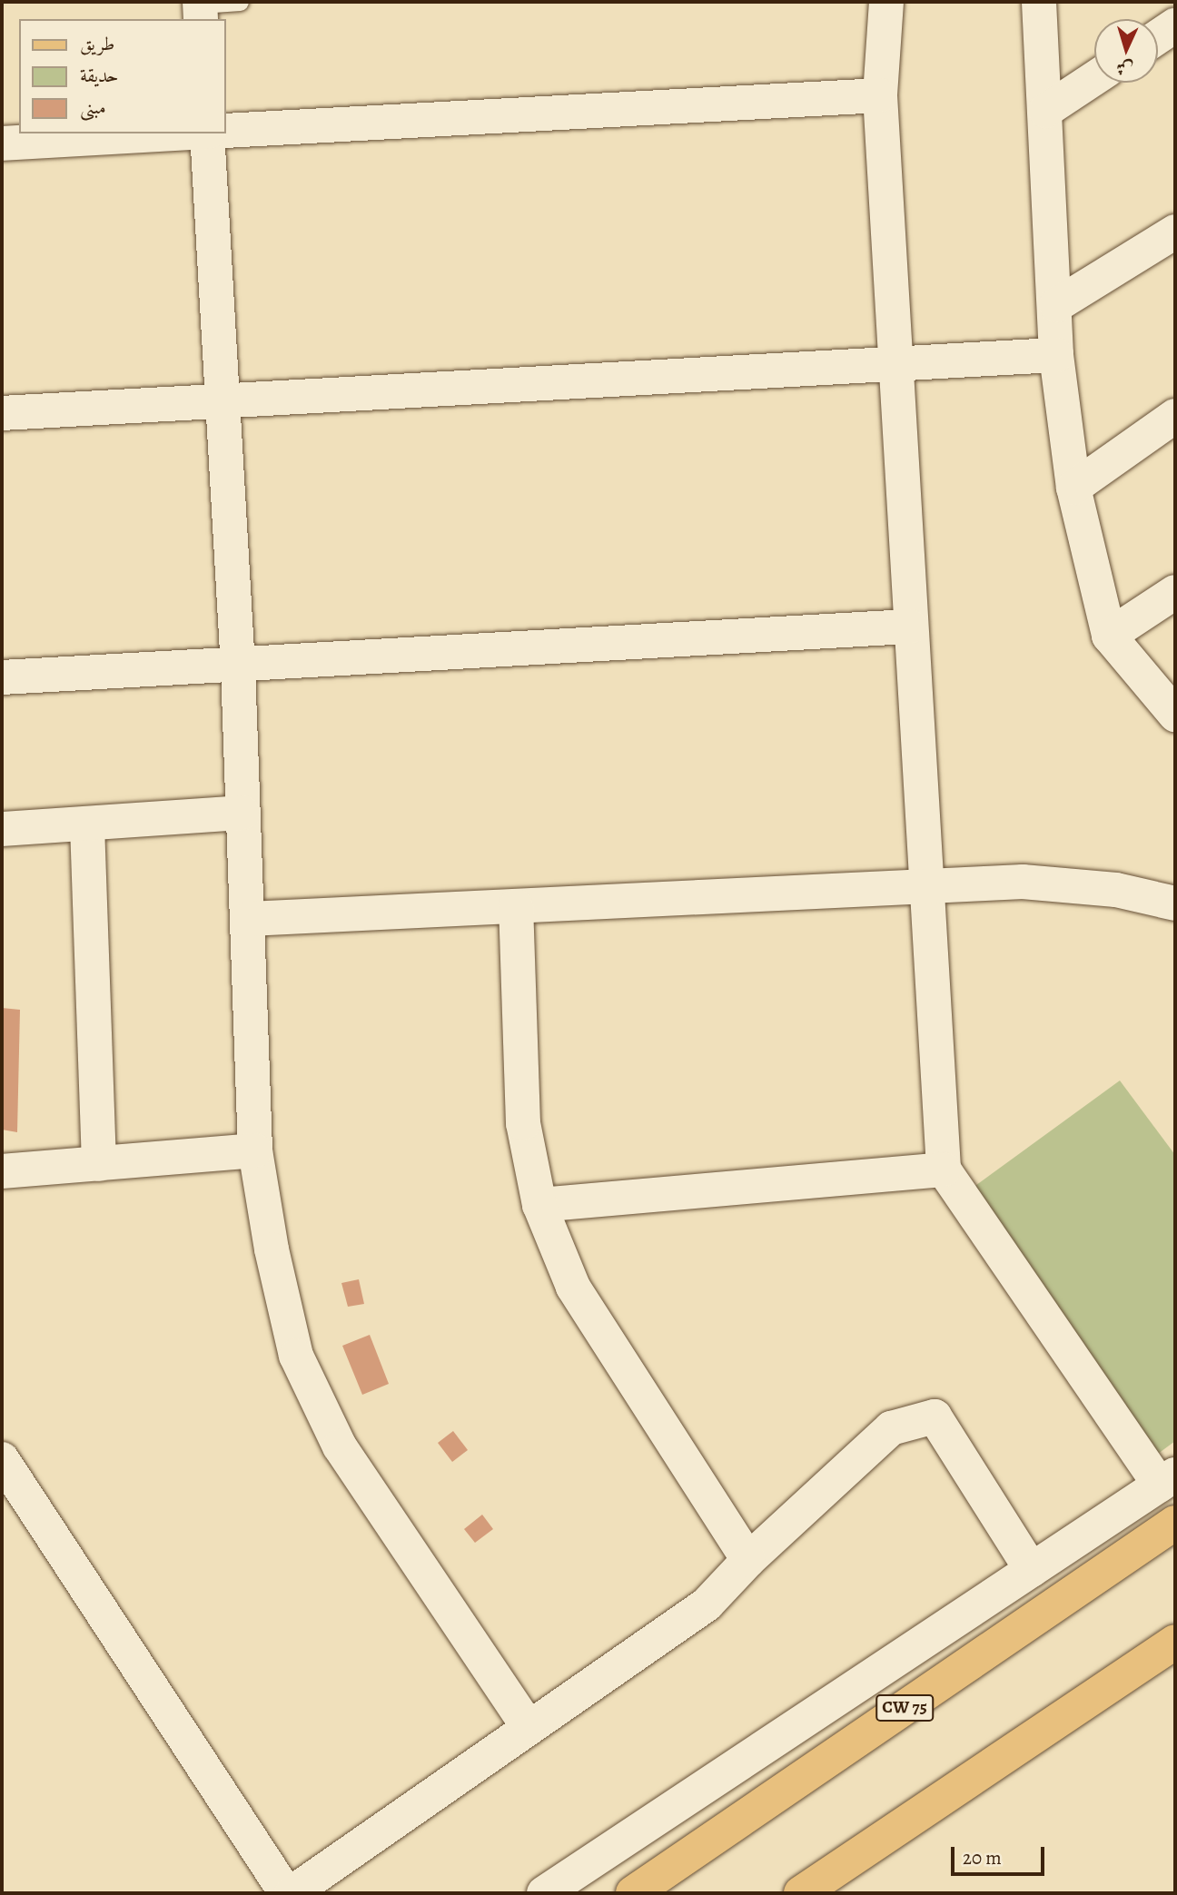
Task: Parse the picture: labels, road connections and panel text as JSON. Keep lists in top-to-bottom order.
{
  "streets": {
    "main road": ["CW 75"]
  },
  "legend": ["طريق", "حديقة", "مبنى"],
  "scale_bar": "20 m",
  "north": "bottom"
}
